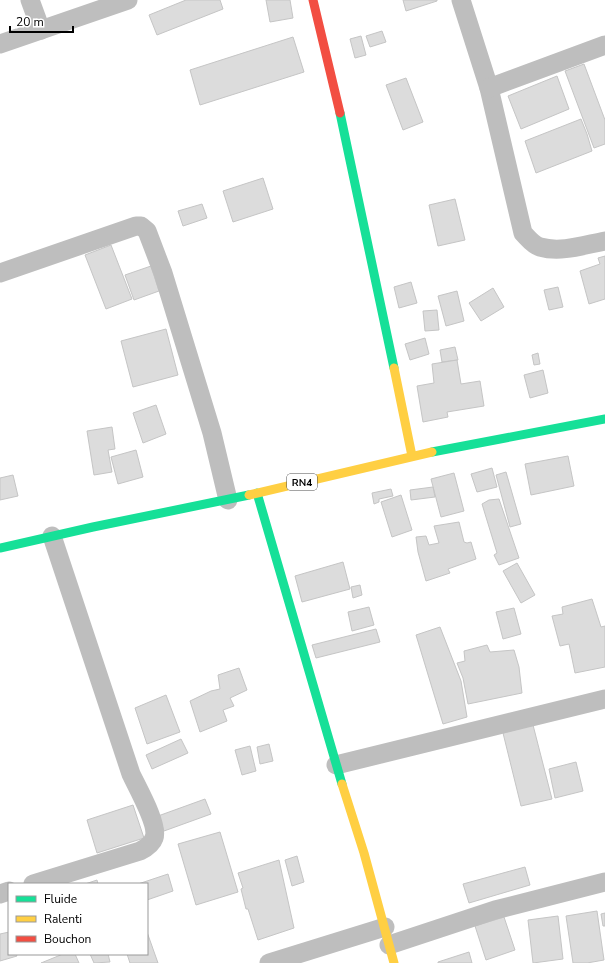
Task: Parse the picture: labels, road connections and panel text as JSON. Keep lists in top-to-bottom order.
{
  "streets": {
    "main road": ["RN4"]
  },
  "legend": ["Fluide", "Ralenti", "Bouchon"],
  "scale_bar": "20 m"
}
